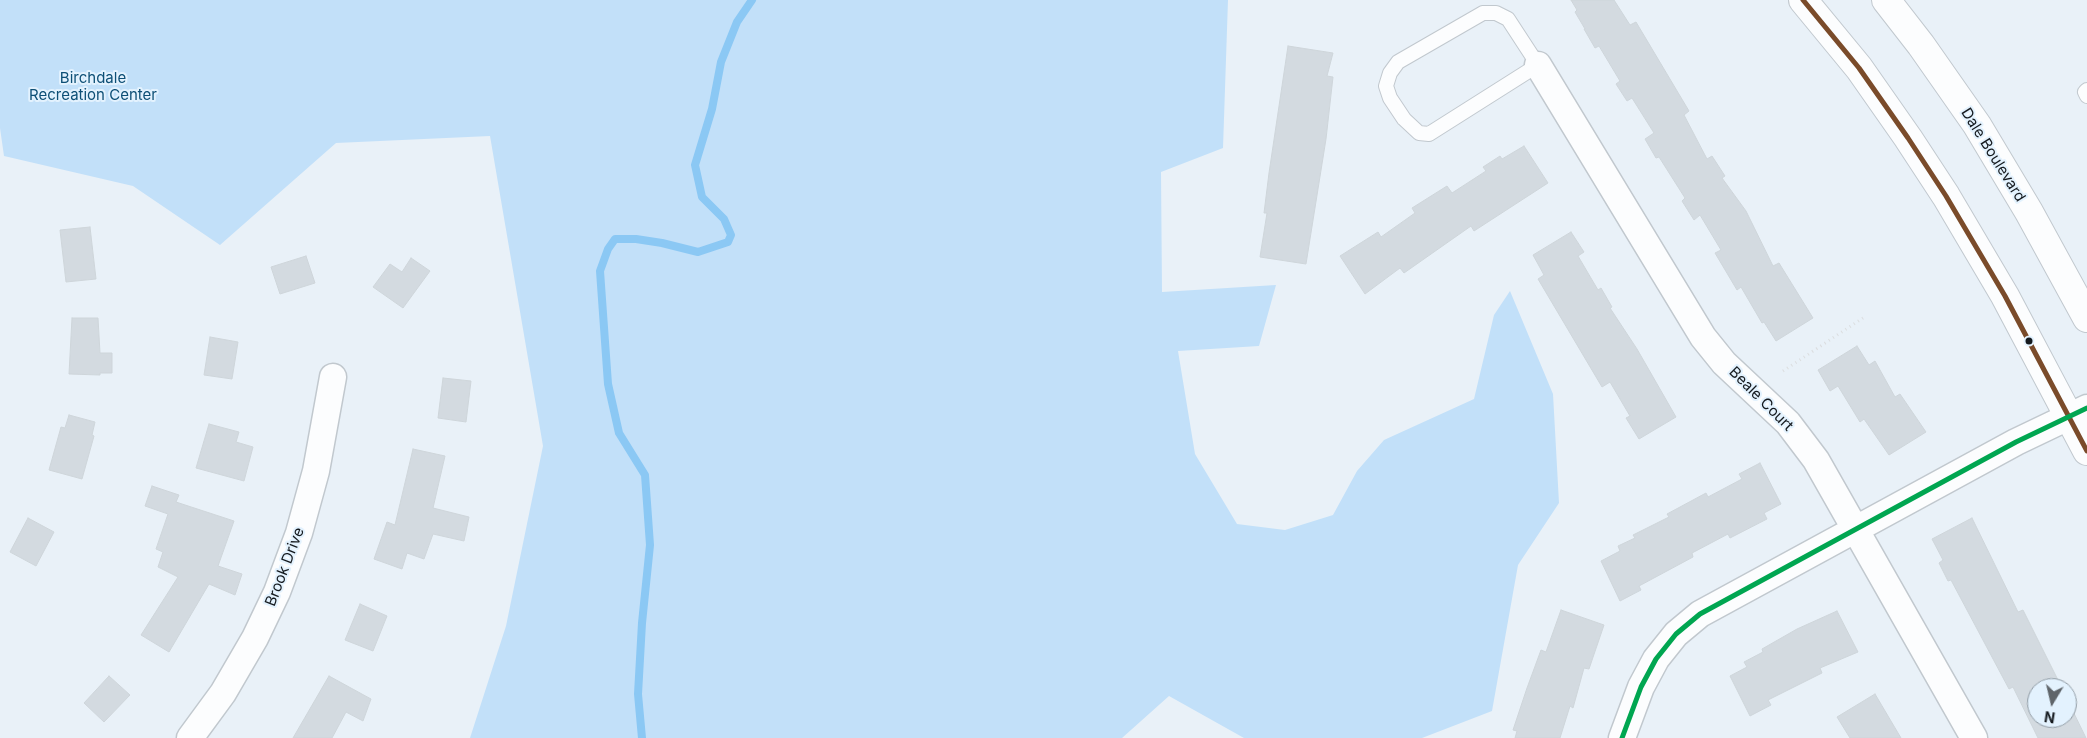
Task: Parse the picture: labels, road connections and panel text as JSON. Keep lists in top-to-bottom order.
{
  "streets": {
    "main road": ["Dale Boulevard"],
    "street": ["Beale Court", "Brook Drive"]
  },
  "parks": ["Birchdale Recreation Center"],
  "north": "bottom"
}
